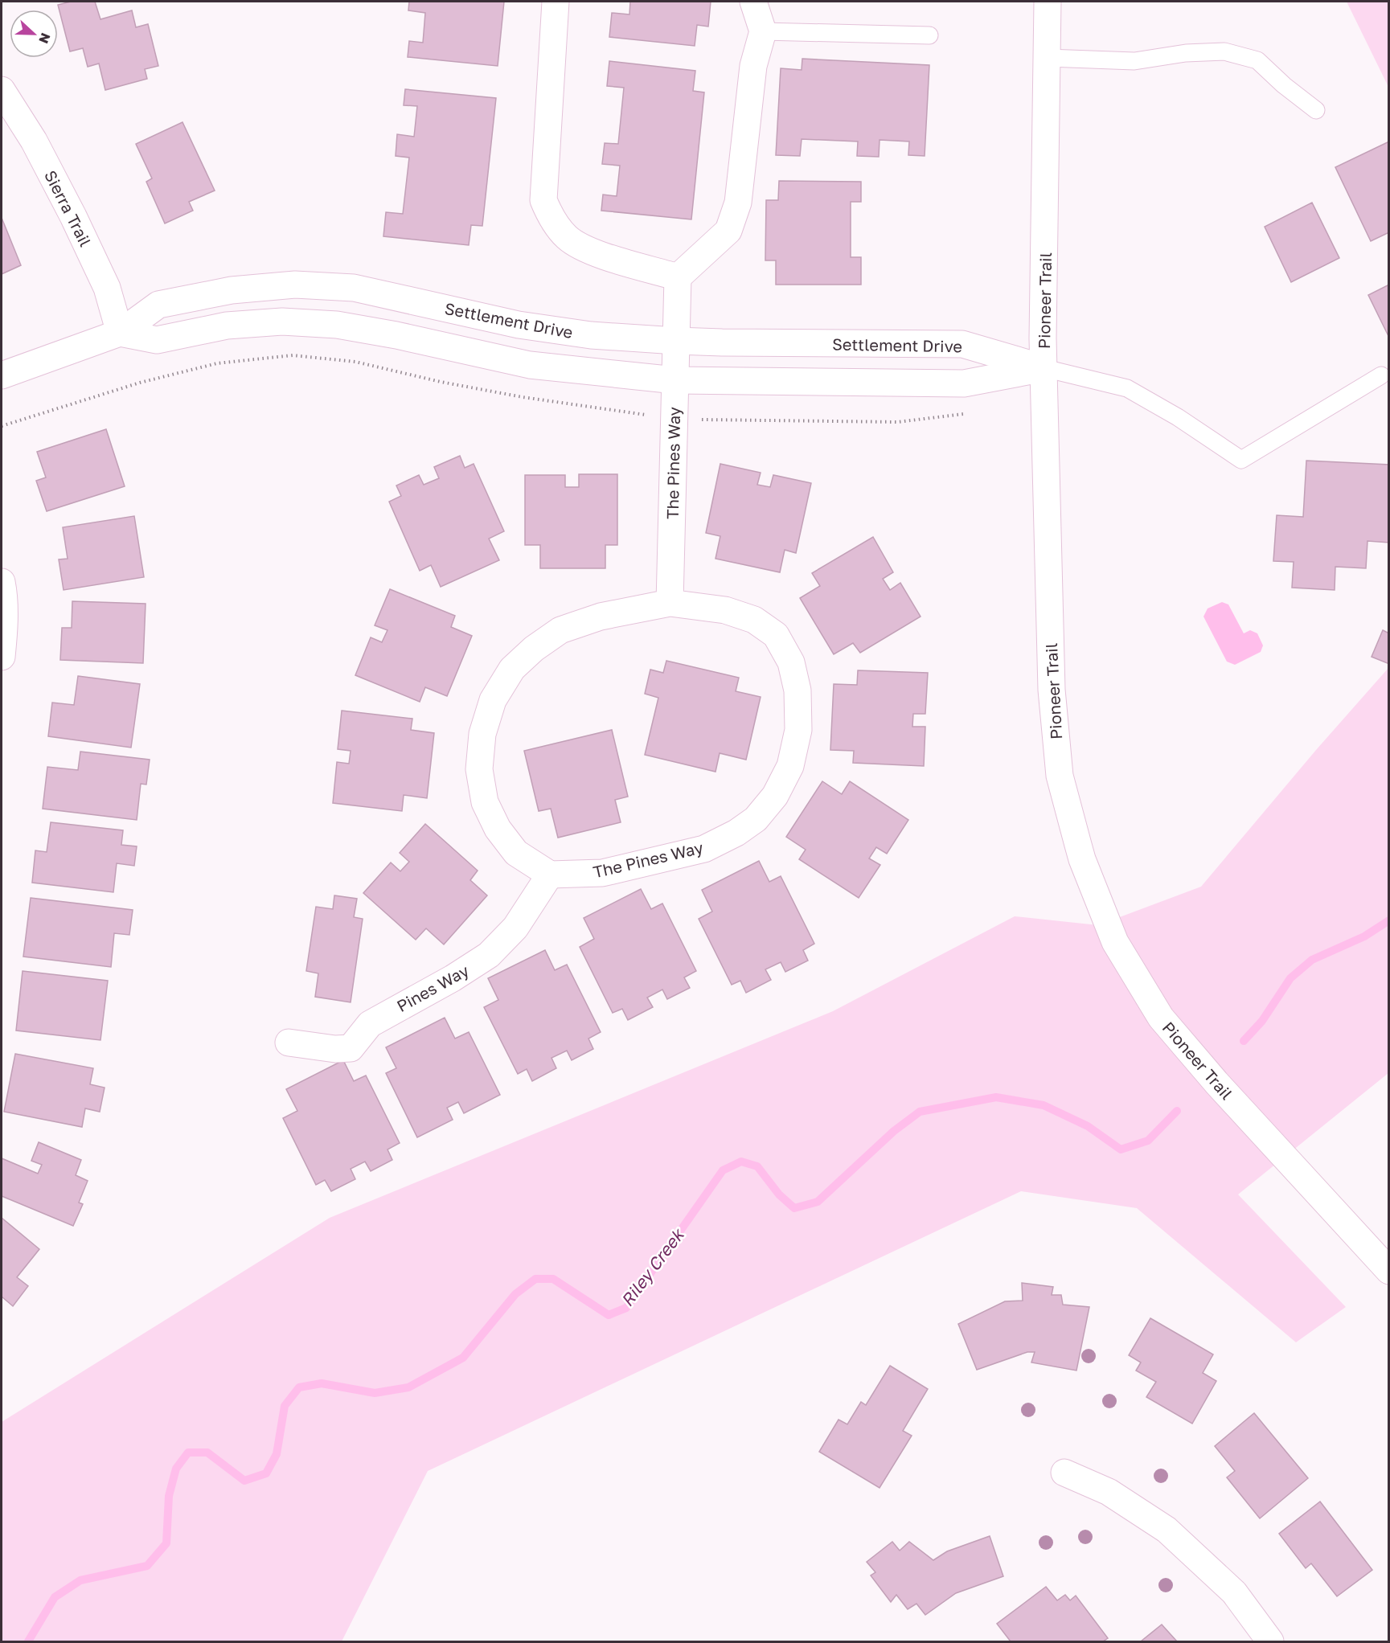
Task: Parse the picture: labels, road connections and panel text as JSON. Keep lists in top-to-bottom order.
{
  "streets": {
    "street": [
      "Sierra Trail",
      "Pioneer Trail",
      "Settlement Drive",
      "The Pines Way",
      "Pines Way"
    ]
  },
  "crossings": [
    ["Sierra Trail", "Settlement Drive"],
    ["Pioneer Trail", "Settlement Drive"],
    ["Settlement Drive", "The Pines Way"],
    ["The Pines Way", "Pines Way"]
  ],
  "water": ["Riley Creek"],
  "north": "right"
}
